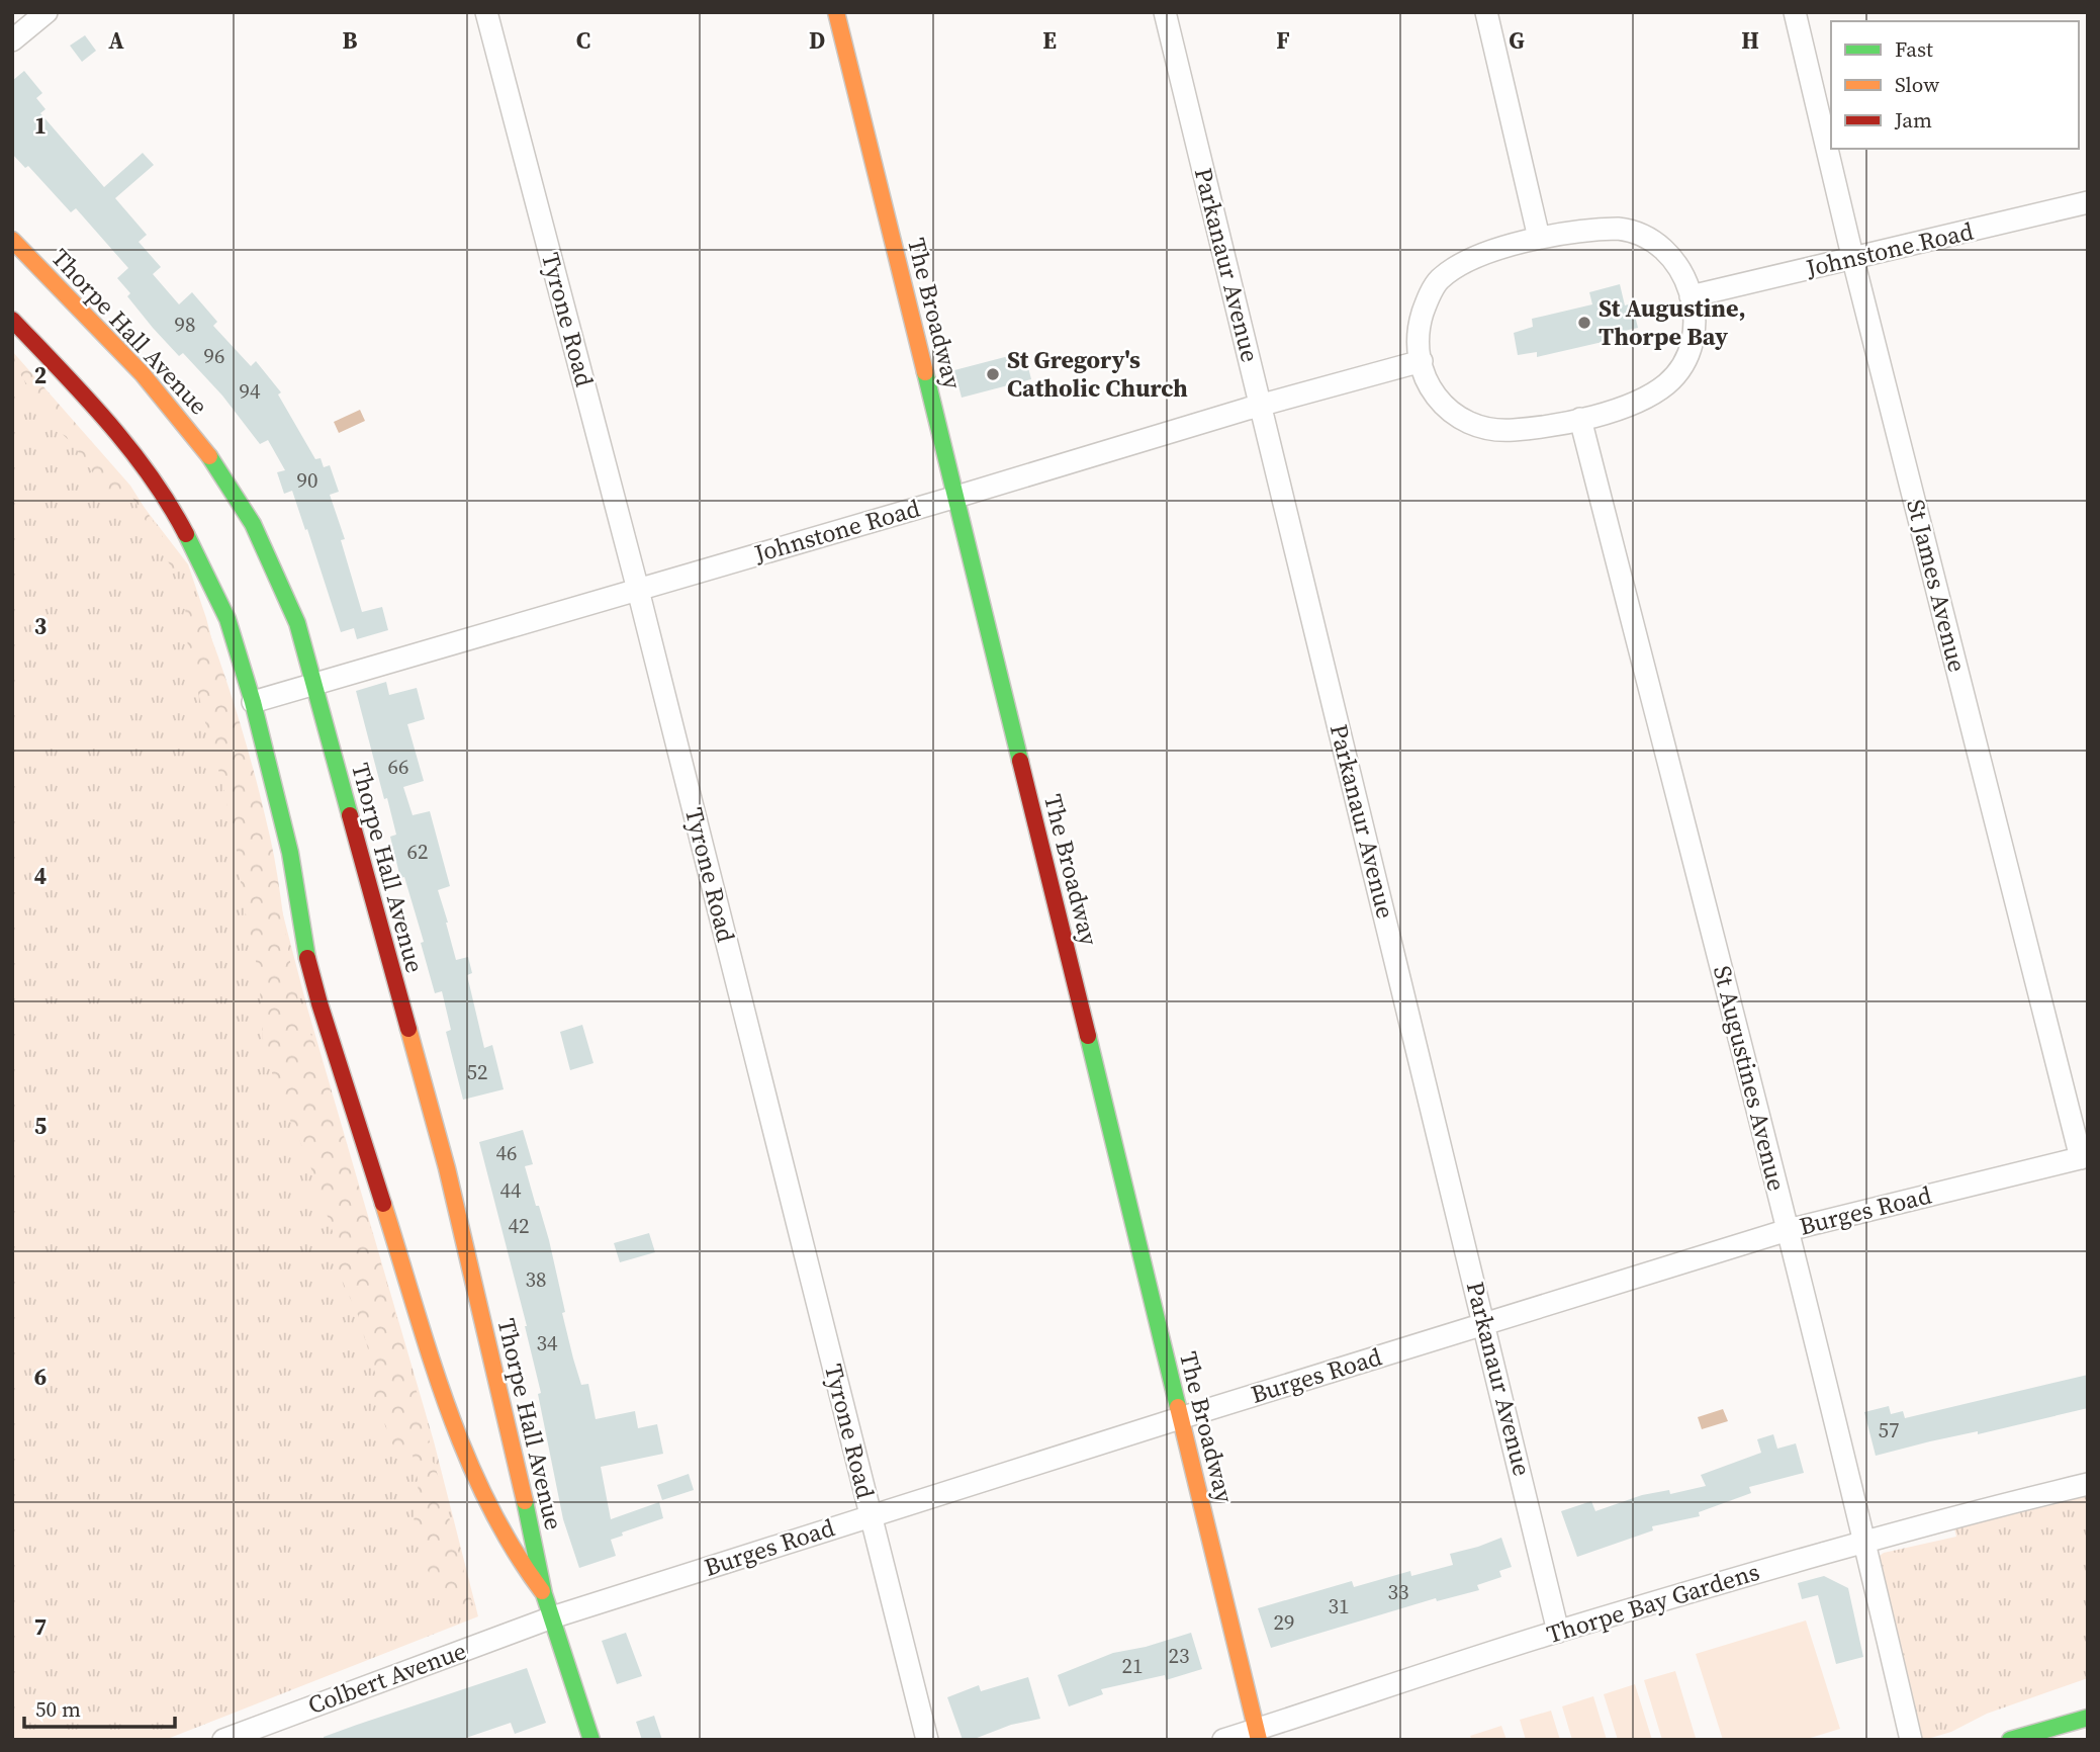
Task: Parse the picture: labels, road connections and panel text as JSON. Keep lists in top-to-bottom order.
{
  "streets": {
    "street": [
      "Johnstone Road",
      "Parkanaur Avenue",
      "The Broadway",
      "Tyrone Road",
      "Thorpe Hall Avenue",
      "St James Avenue",
      "St Augustines Avenue",
      "Burges Road",
      "Thorpe Bay Gardens",
      "Colbert Avenue"
    ]
  },
  "crossings": [
    ["Johnstone Road", "Parkanaur Avenue"],
    ["Johnstone Road", "The Broadway"],
    ["Johnstone Road", "Tyrone Road"],
    ["Johnstone Road", "Thorpe Hall Avenue"],
    ["Johnstone Road", "St James Avenue"],
    ["Johnstone Road", "St Augustines Avenue"],
    ["Parkanaur Avenue", "Burges Road"],
    ["Parkanaur Avenue", "Thorpe Bay Gardens"],
    ["The Broadway", "Burges Road"],
    ["The Broadway", "Thorpe Bay Gardens"],
    ["Tyrone Road", "Burges Road"],
    ["Thorpe Hall Avenue", "Burges Road"],
    ["Thorpe Hall Avenue", "Colbert Avenue"],
    ["St James Avenue", "Burges Road"],
    ["St Augustines Avenue", "Burges Road"],
    ["St Augustines Avenue", "Thorpe Bay Gardens"],
    ["Burges Road", "Colbert Avenue"]
  ],
  "places": ["St Augustine, Thorpe Bay", "St Gregory's Catholic Church"],
  "house_numbers": [
    "98",
    "96",
    "94",
    "90",
    "66",
    "62",
    "52",
    "46",
    "44",
    "42",
    "38",
    "34",
    "57",
    "33",
    "31",
    "29",
    "23",
    "21"
  ],
  "legend": ["Fast", "Slow", "Jam"],
  "scale_bar": "50 m",
  "grid": {
    "columns": [
      "A",
      "B",
      "C",
      "D",
      "E",
      "F",
      "G",
      "H"
    ],
    "rows": [
      "1",
      "2",
      "3",
      "4",
      "5",
      "6",
      "7"
    ]
  }
}
